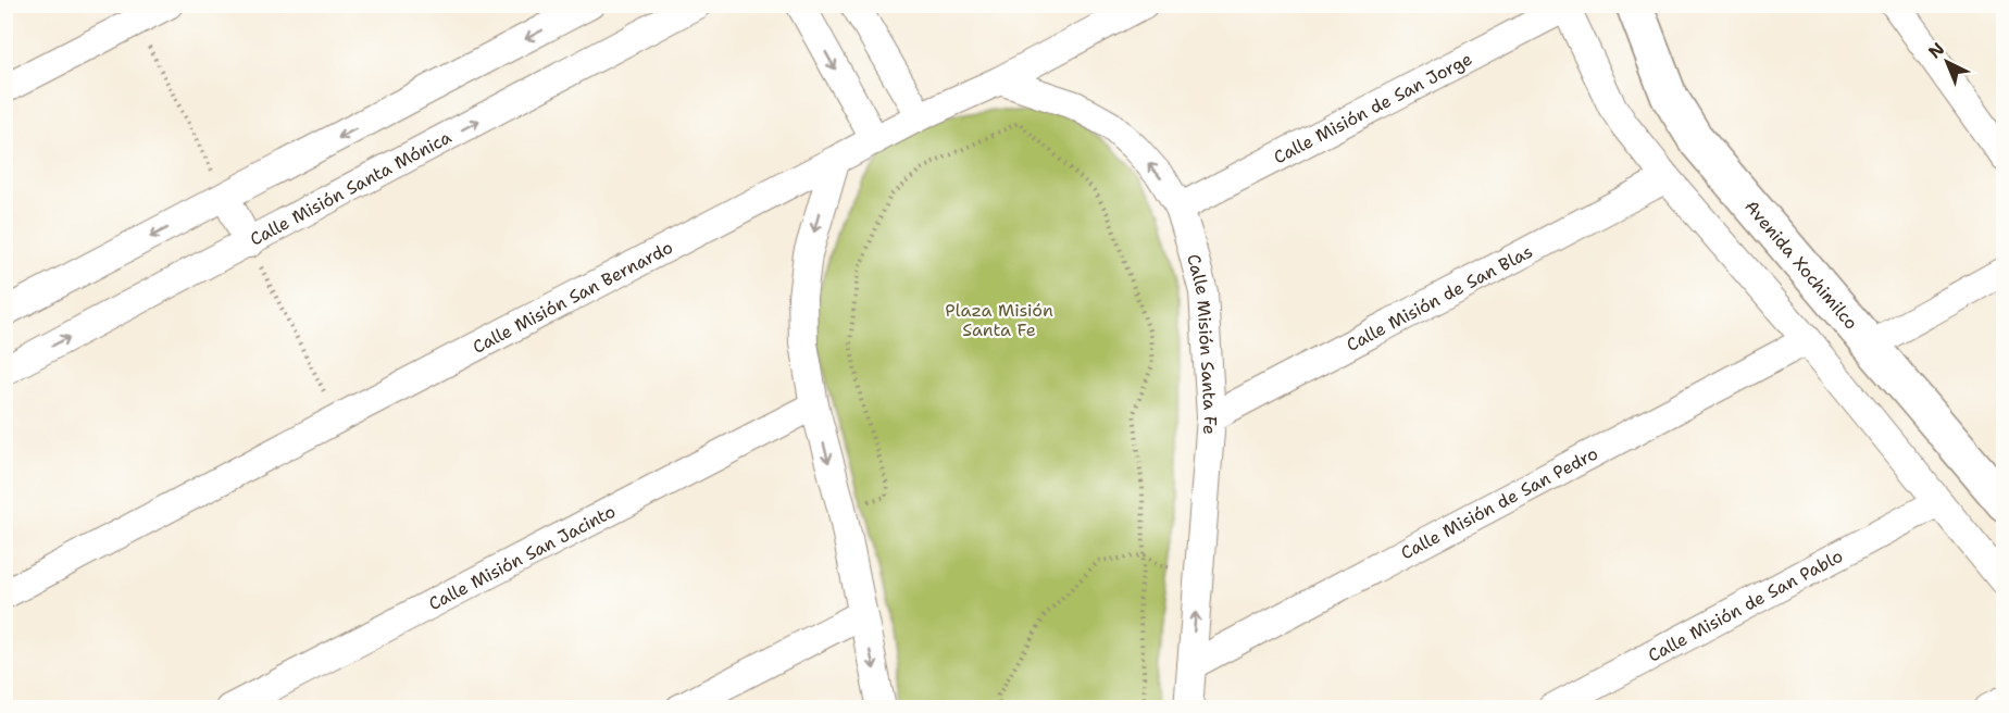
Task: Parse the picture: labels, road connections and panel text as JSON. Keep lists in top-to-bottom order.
{
  "streets": {
    "street": [
      "Calle Misión de San Jorge",
      "Calle Misión Santa Mónica",
      "Avenida Xochimilco",
      "Calle Misión San Bernardo",
      "Calle Misión de San Blas",
      "Calle Misión Santa Fe",
      "Calle Misión de San Pedro",
      "Calle Misión San Jacinto",
      "Calle Misión de San Pablo"
    ]
  },
  "crossings": [
    ["Calle Misión de San Jorge", "Calle Misión Santa Fe"],
    ["Calle Misión San Bernardo", "Calle Misión Santa Fe"],
    ["Calle Misión de San Blas", "Calle Misión Santa Fe"],
    ["Calle Misión Santa Fe", "Calle Misión de San Pedro"]
  ],
  "one_way": ["Calle Misión Santa Fe"],
  "parks": ["Plaza Misión Santa Fe"],
  "north": "top left"
}
